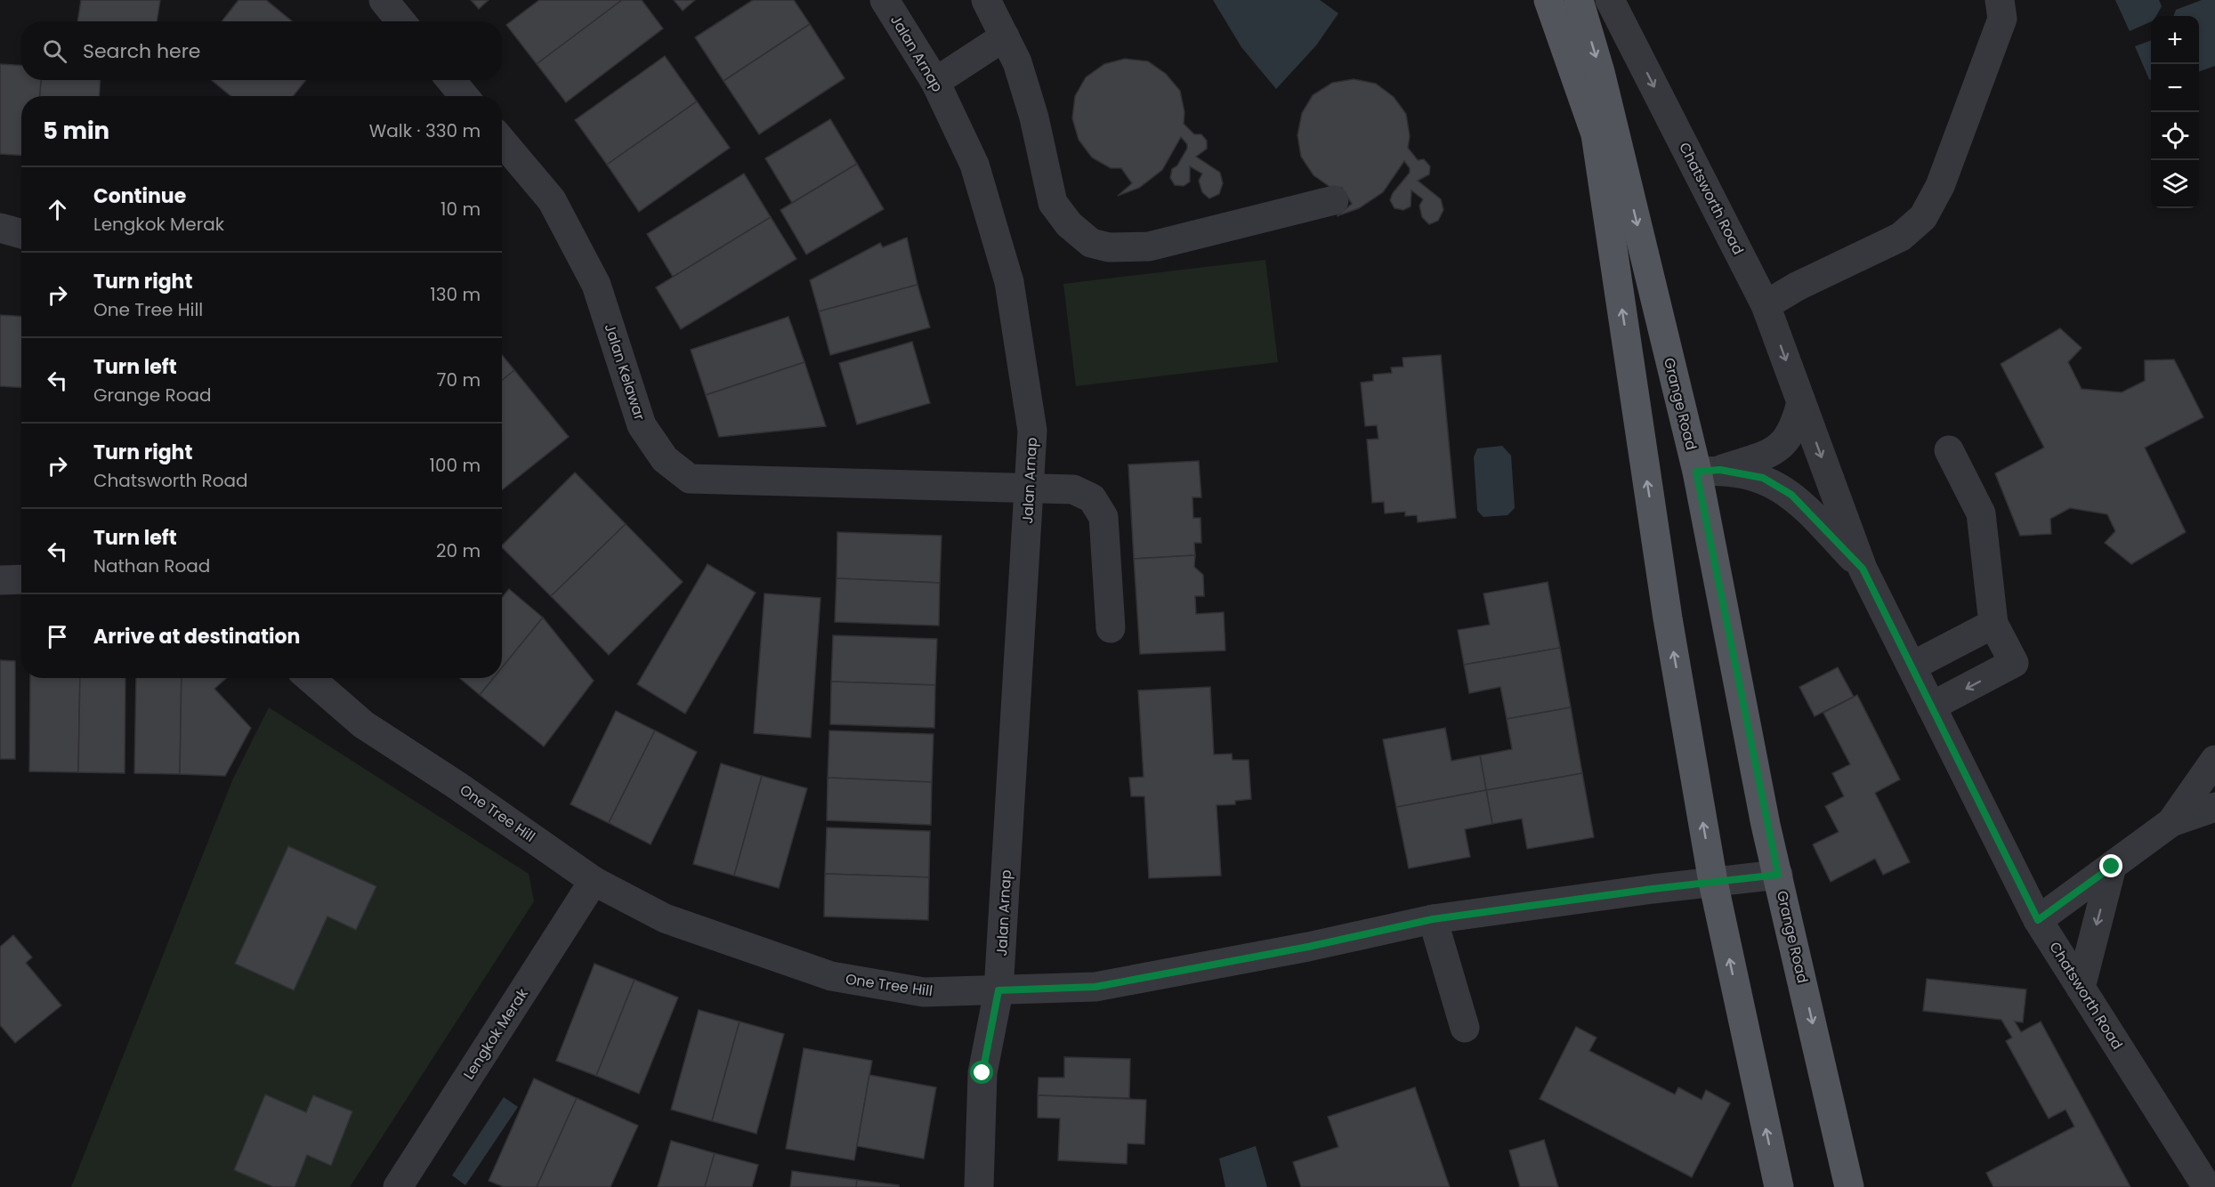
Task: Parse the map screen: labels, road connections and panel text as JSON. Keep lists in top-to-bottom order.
{
  "streets": {
    "main road": ["Grange Road"],
    "street": [
      "Jalan Arnap",
      "Chatsworth Road",
      "Jalan Kelawar",
      "One Tree Hill",
      "Lengkok Merak"
    ]
  },
  "crossings": [
    ["Jalan Arnap", "Jalan Kelawar"],
    ["Jalan Arnap", "One Tree Hill"],
    ["Chatsworth Road", "Grange Road"],
    ["Grange Road", "One Tree Hill"],
    ["One Tree Hill", "Lengkok Merak"]
  ],
  "one_way": ["Chatsworth Road"],
  "page": {
    "map_buttons": ["+", "−"],
    "search": "Search here",
    "heading": ["5 min", "Walk · 330 m"],
    "list": [
      ["Continue", "Lengkok Merak", "10 m"],
      ["Turn right", "One Tree Hill", "130 m"],
      ["Turn left", "Grange Road", "70 m"],
      ["Turn right", "Chatsworth Road", "100 m"],
      ["Turn left", "Nathan Road", "20 m"],
      "Arrive at destination"
    ]
  }
}
